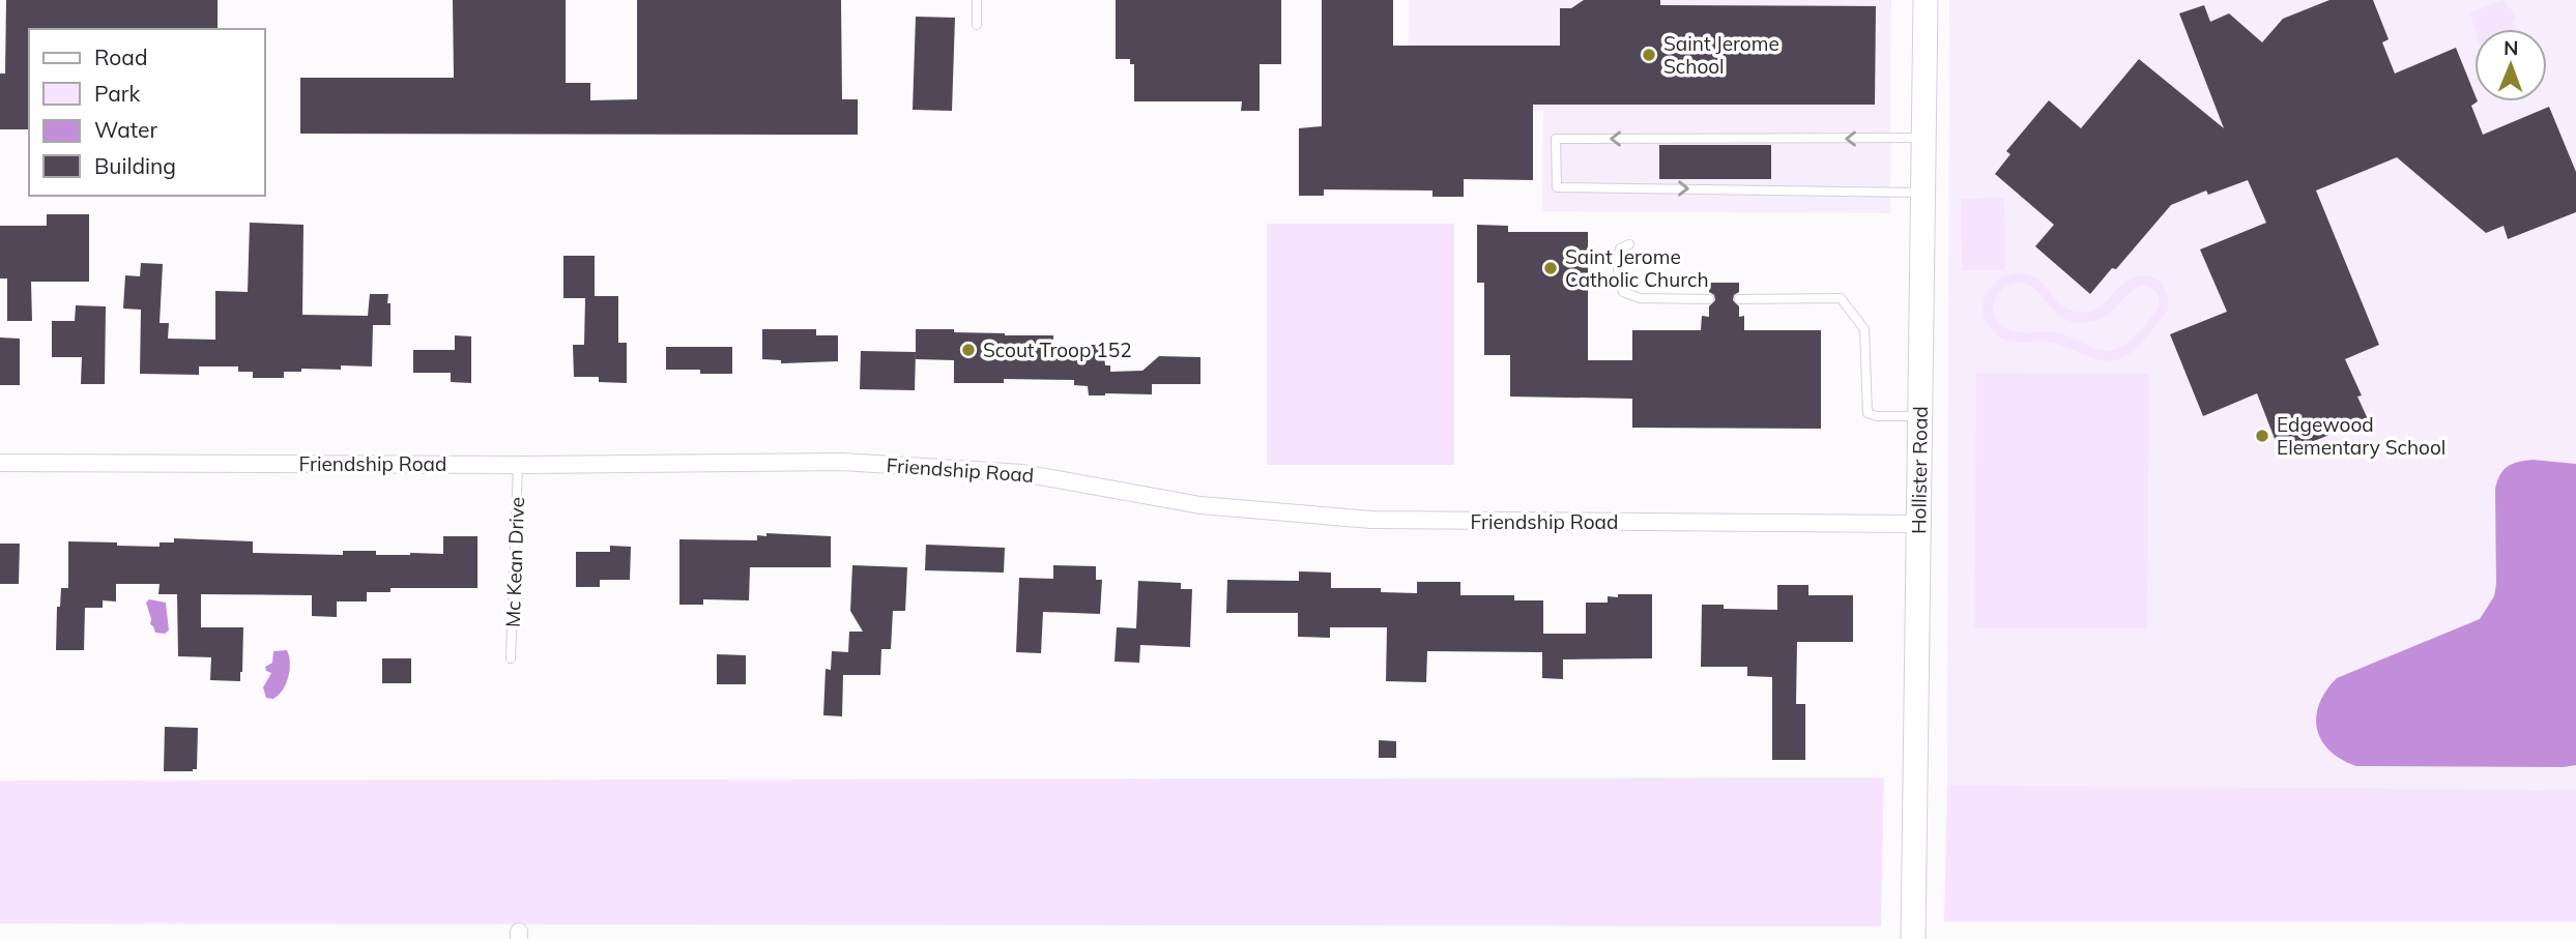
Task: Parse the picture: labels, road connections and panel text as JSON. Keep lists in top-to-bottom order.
{
  "streets": {
    "street": ["Friendship Road", "Hollister Road"],
    "lane": ["Mc Kean Drive"]
  },
  "crossings": [
    ["Friendship Road", "Hollister Road"],
    ["Friendship Road", "Mc Kean Drive"]
  ],
  "places": [
    "Saint Jerome School",
    "Saint Jerome Catholic Church",
    "Scout Troop 152",
    "Edgewood Elementary School"
  ],
  "legend": [
    "Road",
    "Park",
    "Water",
    "Building"
  ],
  "north": "top"
}
